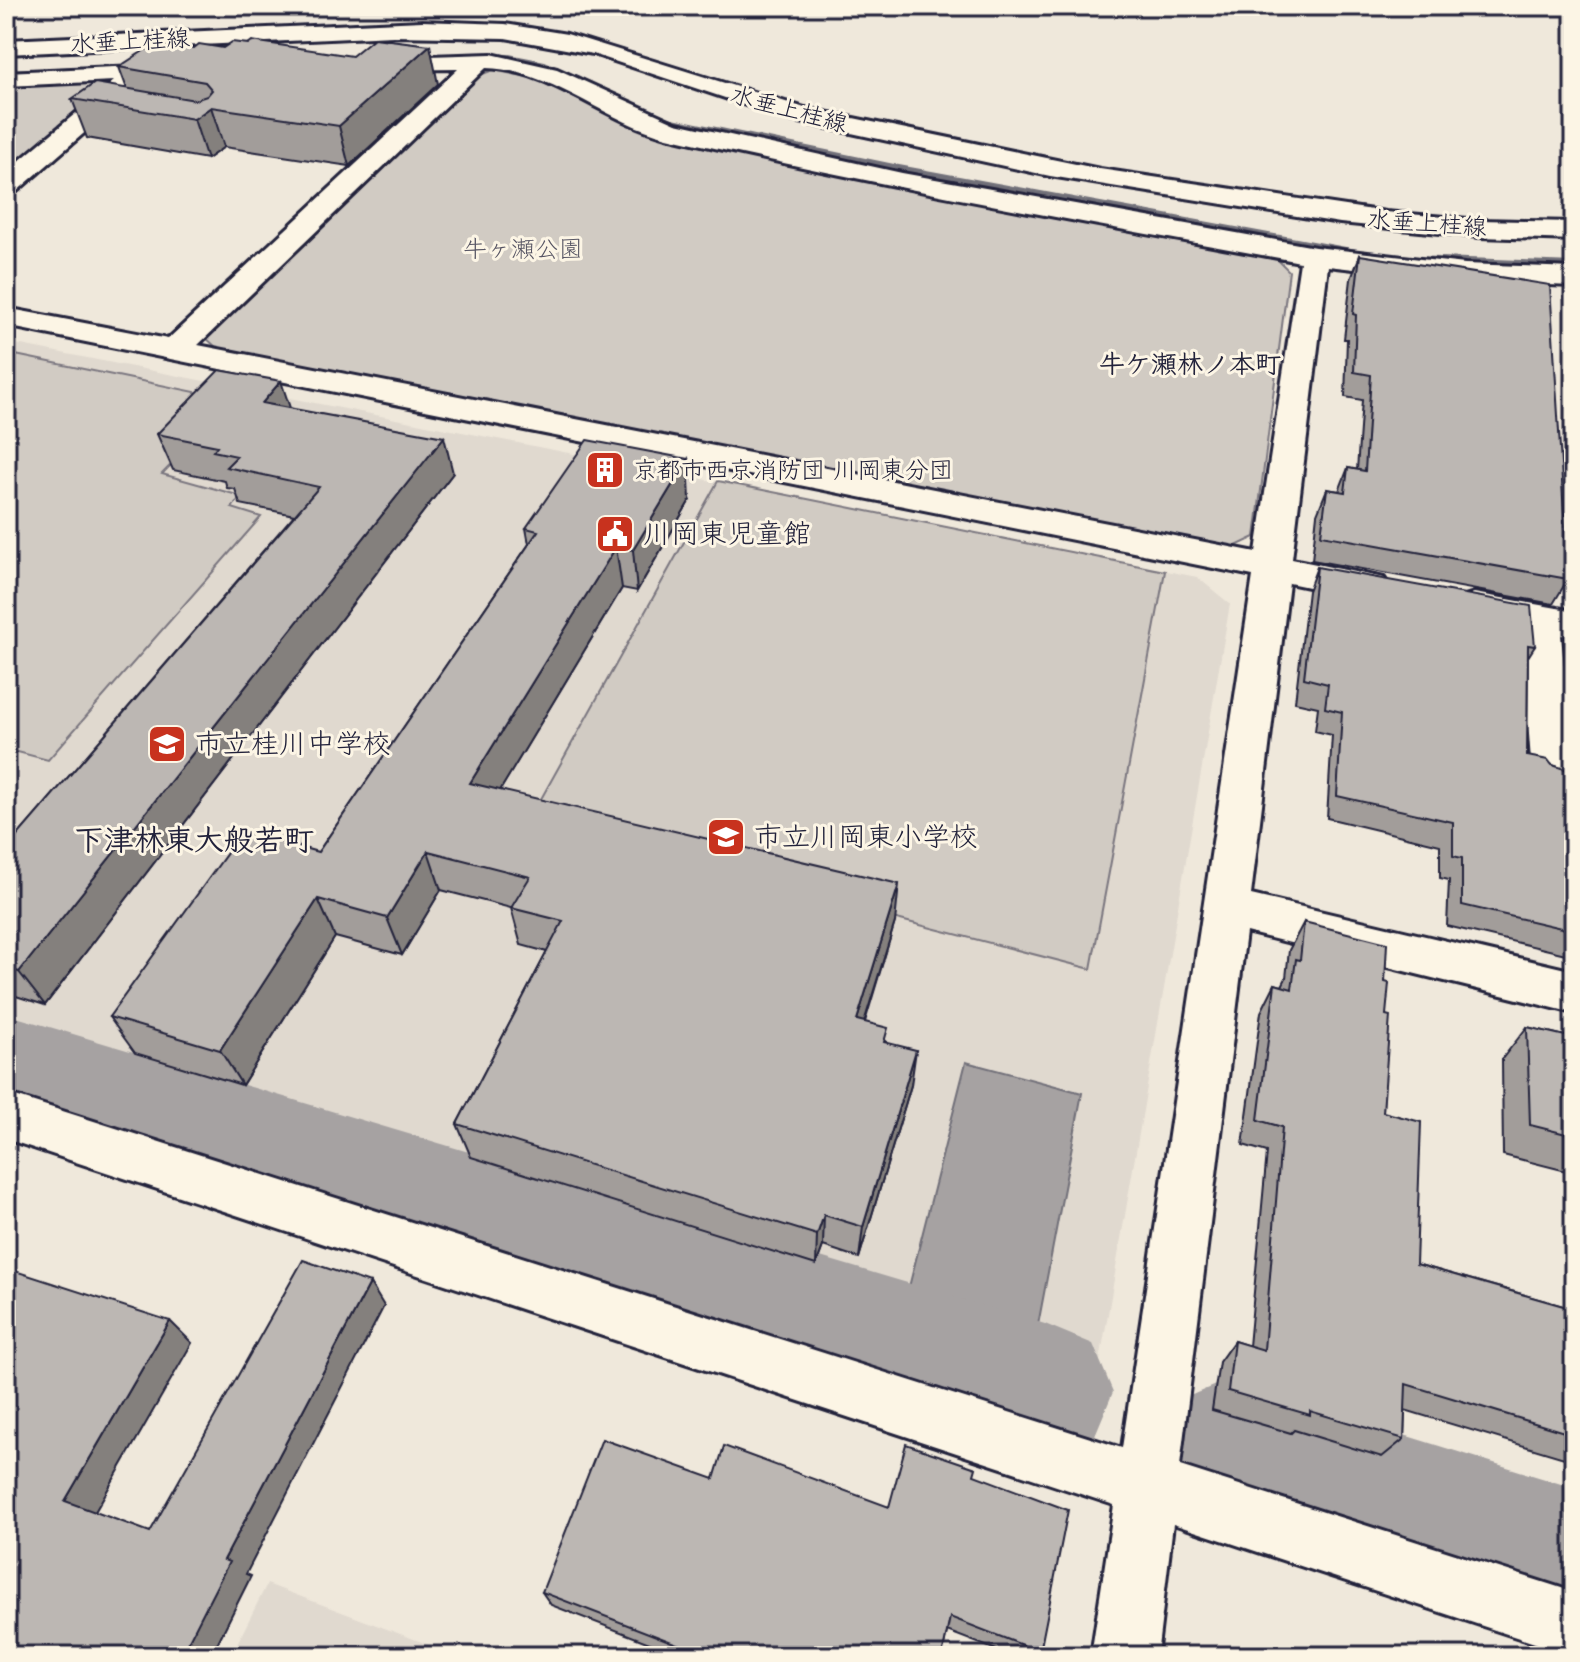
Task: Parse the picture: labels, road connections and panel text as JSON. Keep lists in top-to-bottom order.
{
  "streets": {
    "street": ["水垂上桂線"]
  },
  "districts": ["牛ケ瀬林ノ本町", "下津林東大般若町"],
  "parks": ["牛ヶ瀬公園"],
  "places": {
    "building": ["京都市西京消防団 川岡東分団"],
    "public building": ["川岡東児童館"],
    "school or university": ["市立桂川中学校", "市立川岡東小学校"]
  }
}
